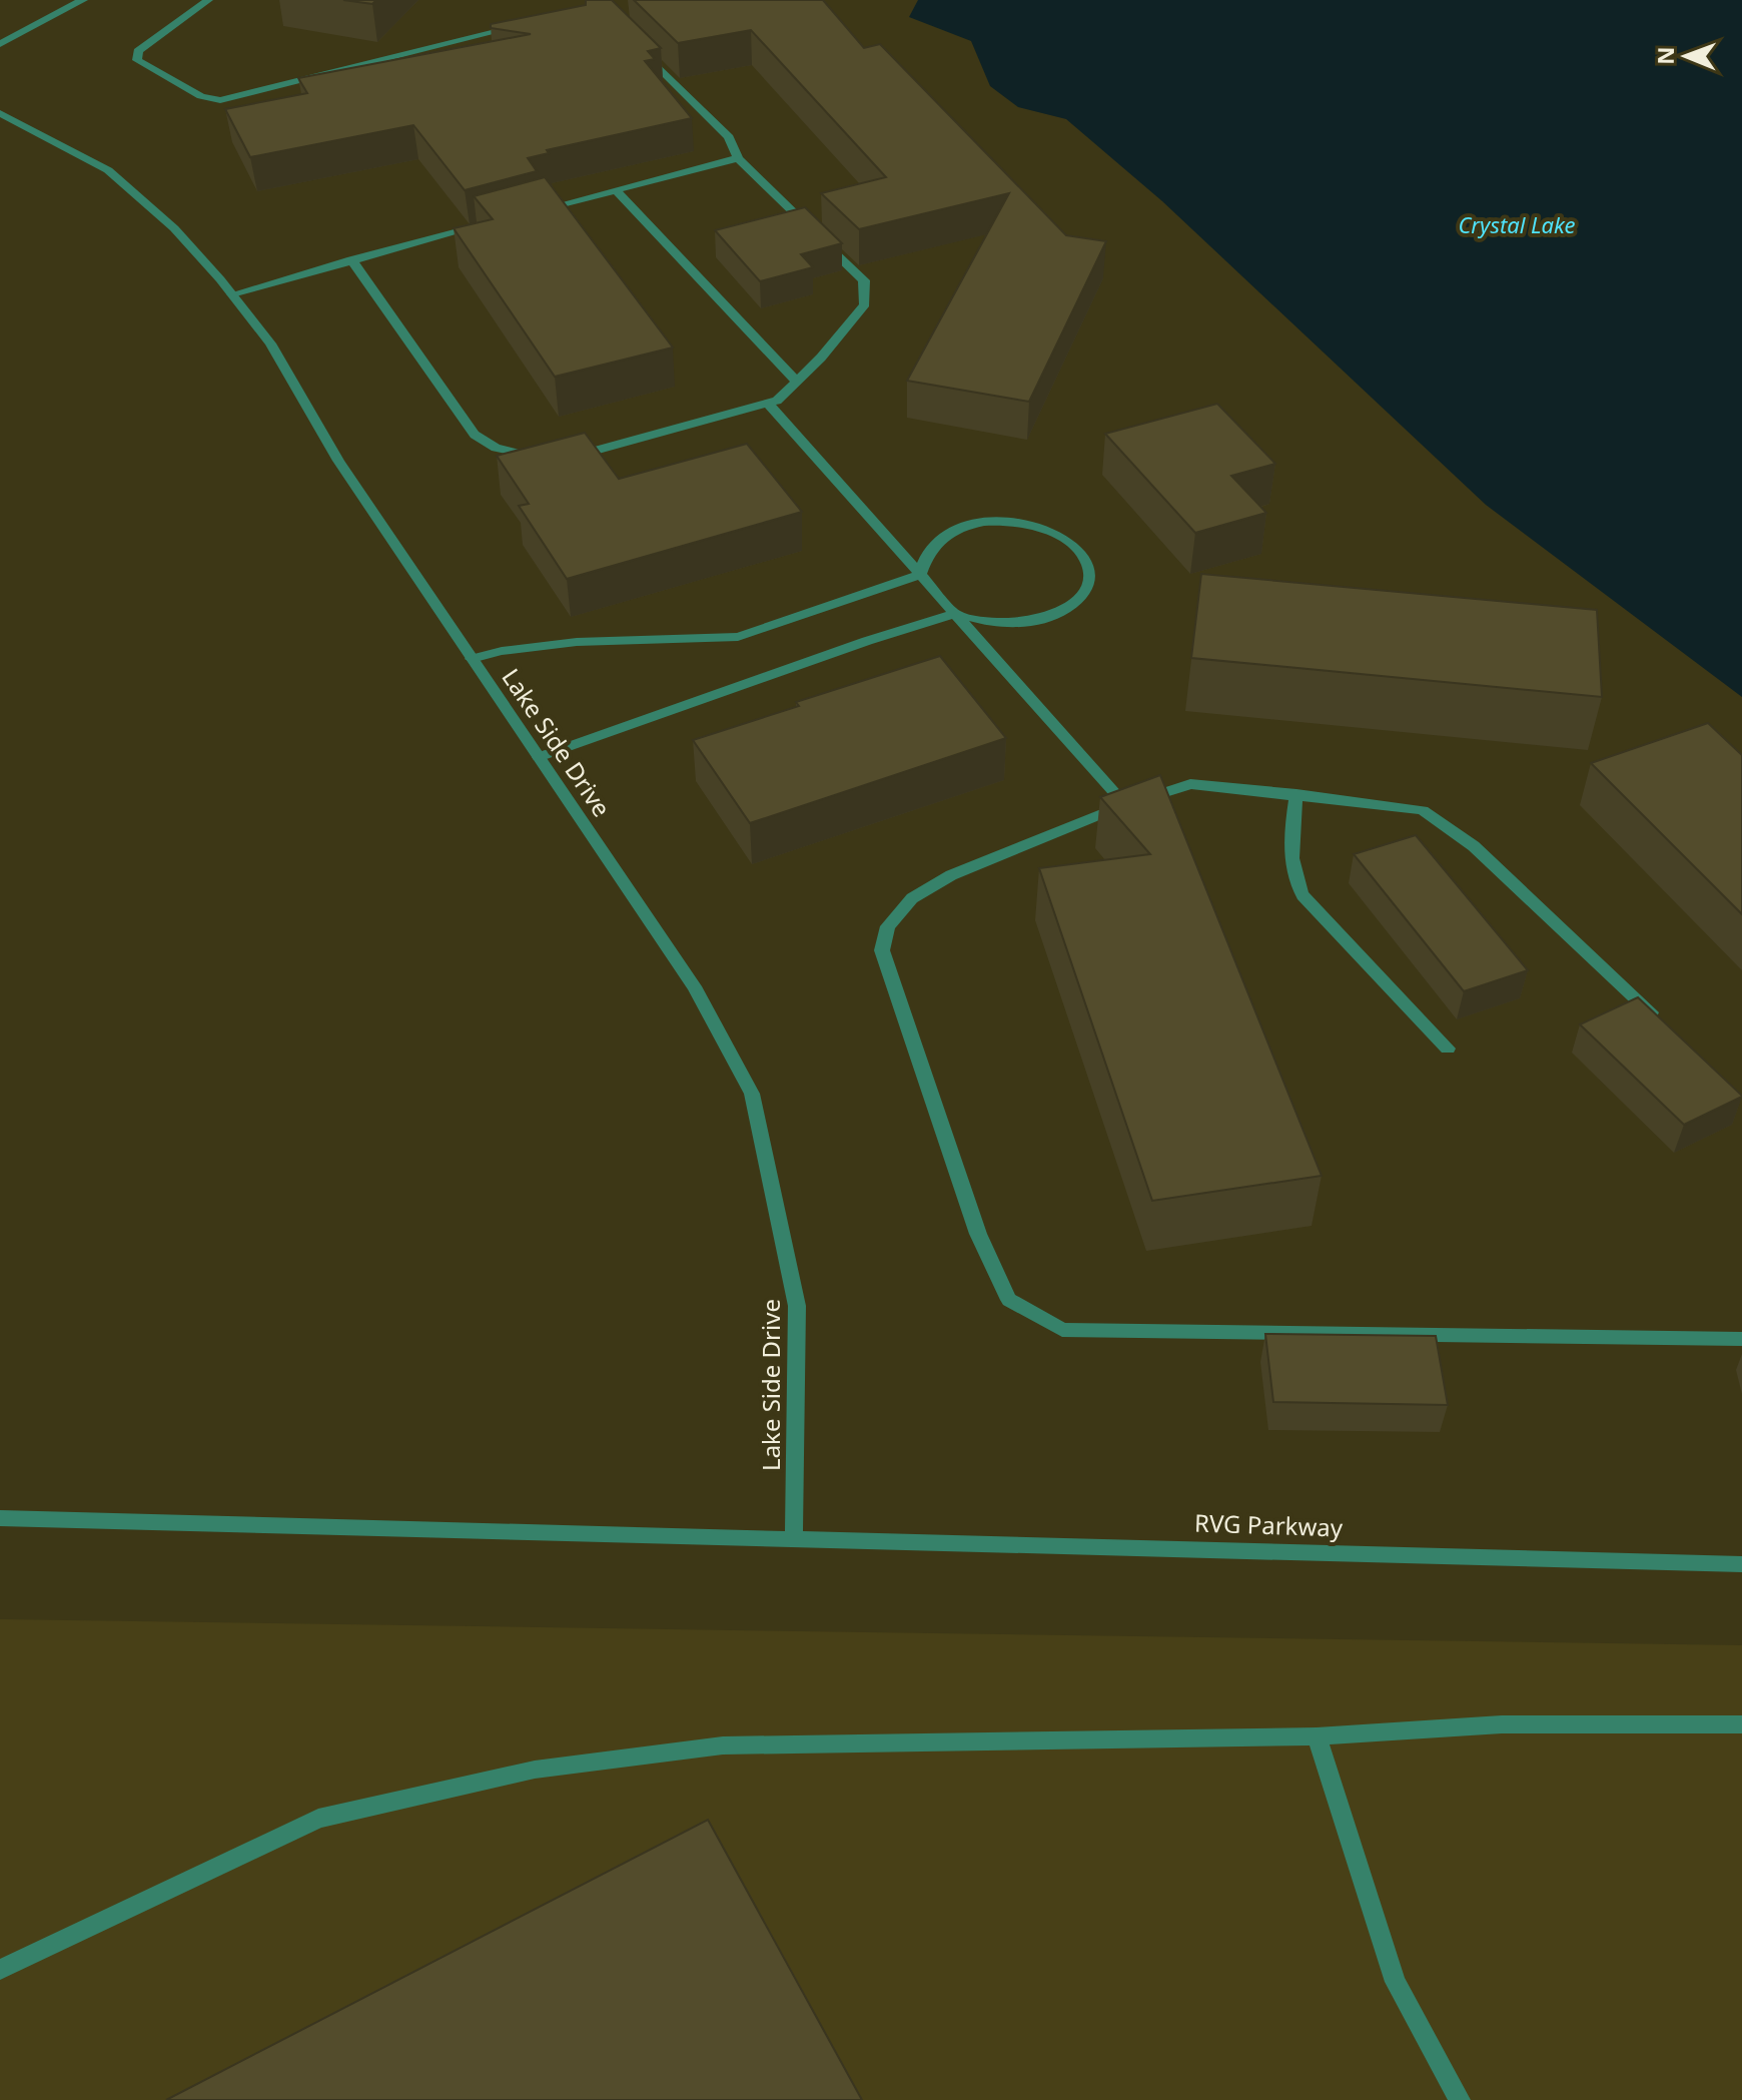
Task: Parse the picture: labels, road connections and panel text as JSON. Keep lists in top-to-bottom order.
{
  "streets": {
    "street": ["Lake Side Drive", "RVG Parkway"]
  },
  "crossings": [
    ["Lake Side Drive", "RVG Parkway"]
  ],
  "water": ["Crystal Lake"],
  "north": "left"
}
